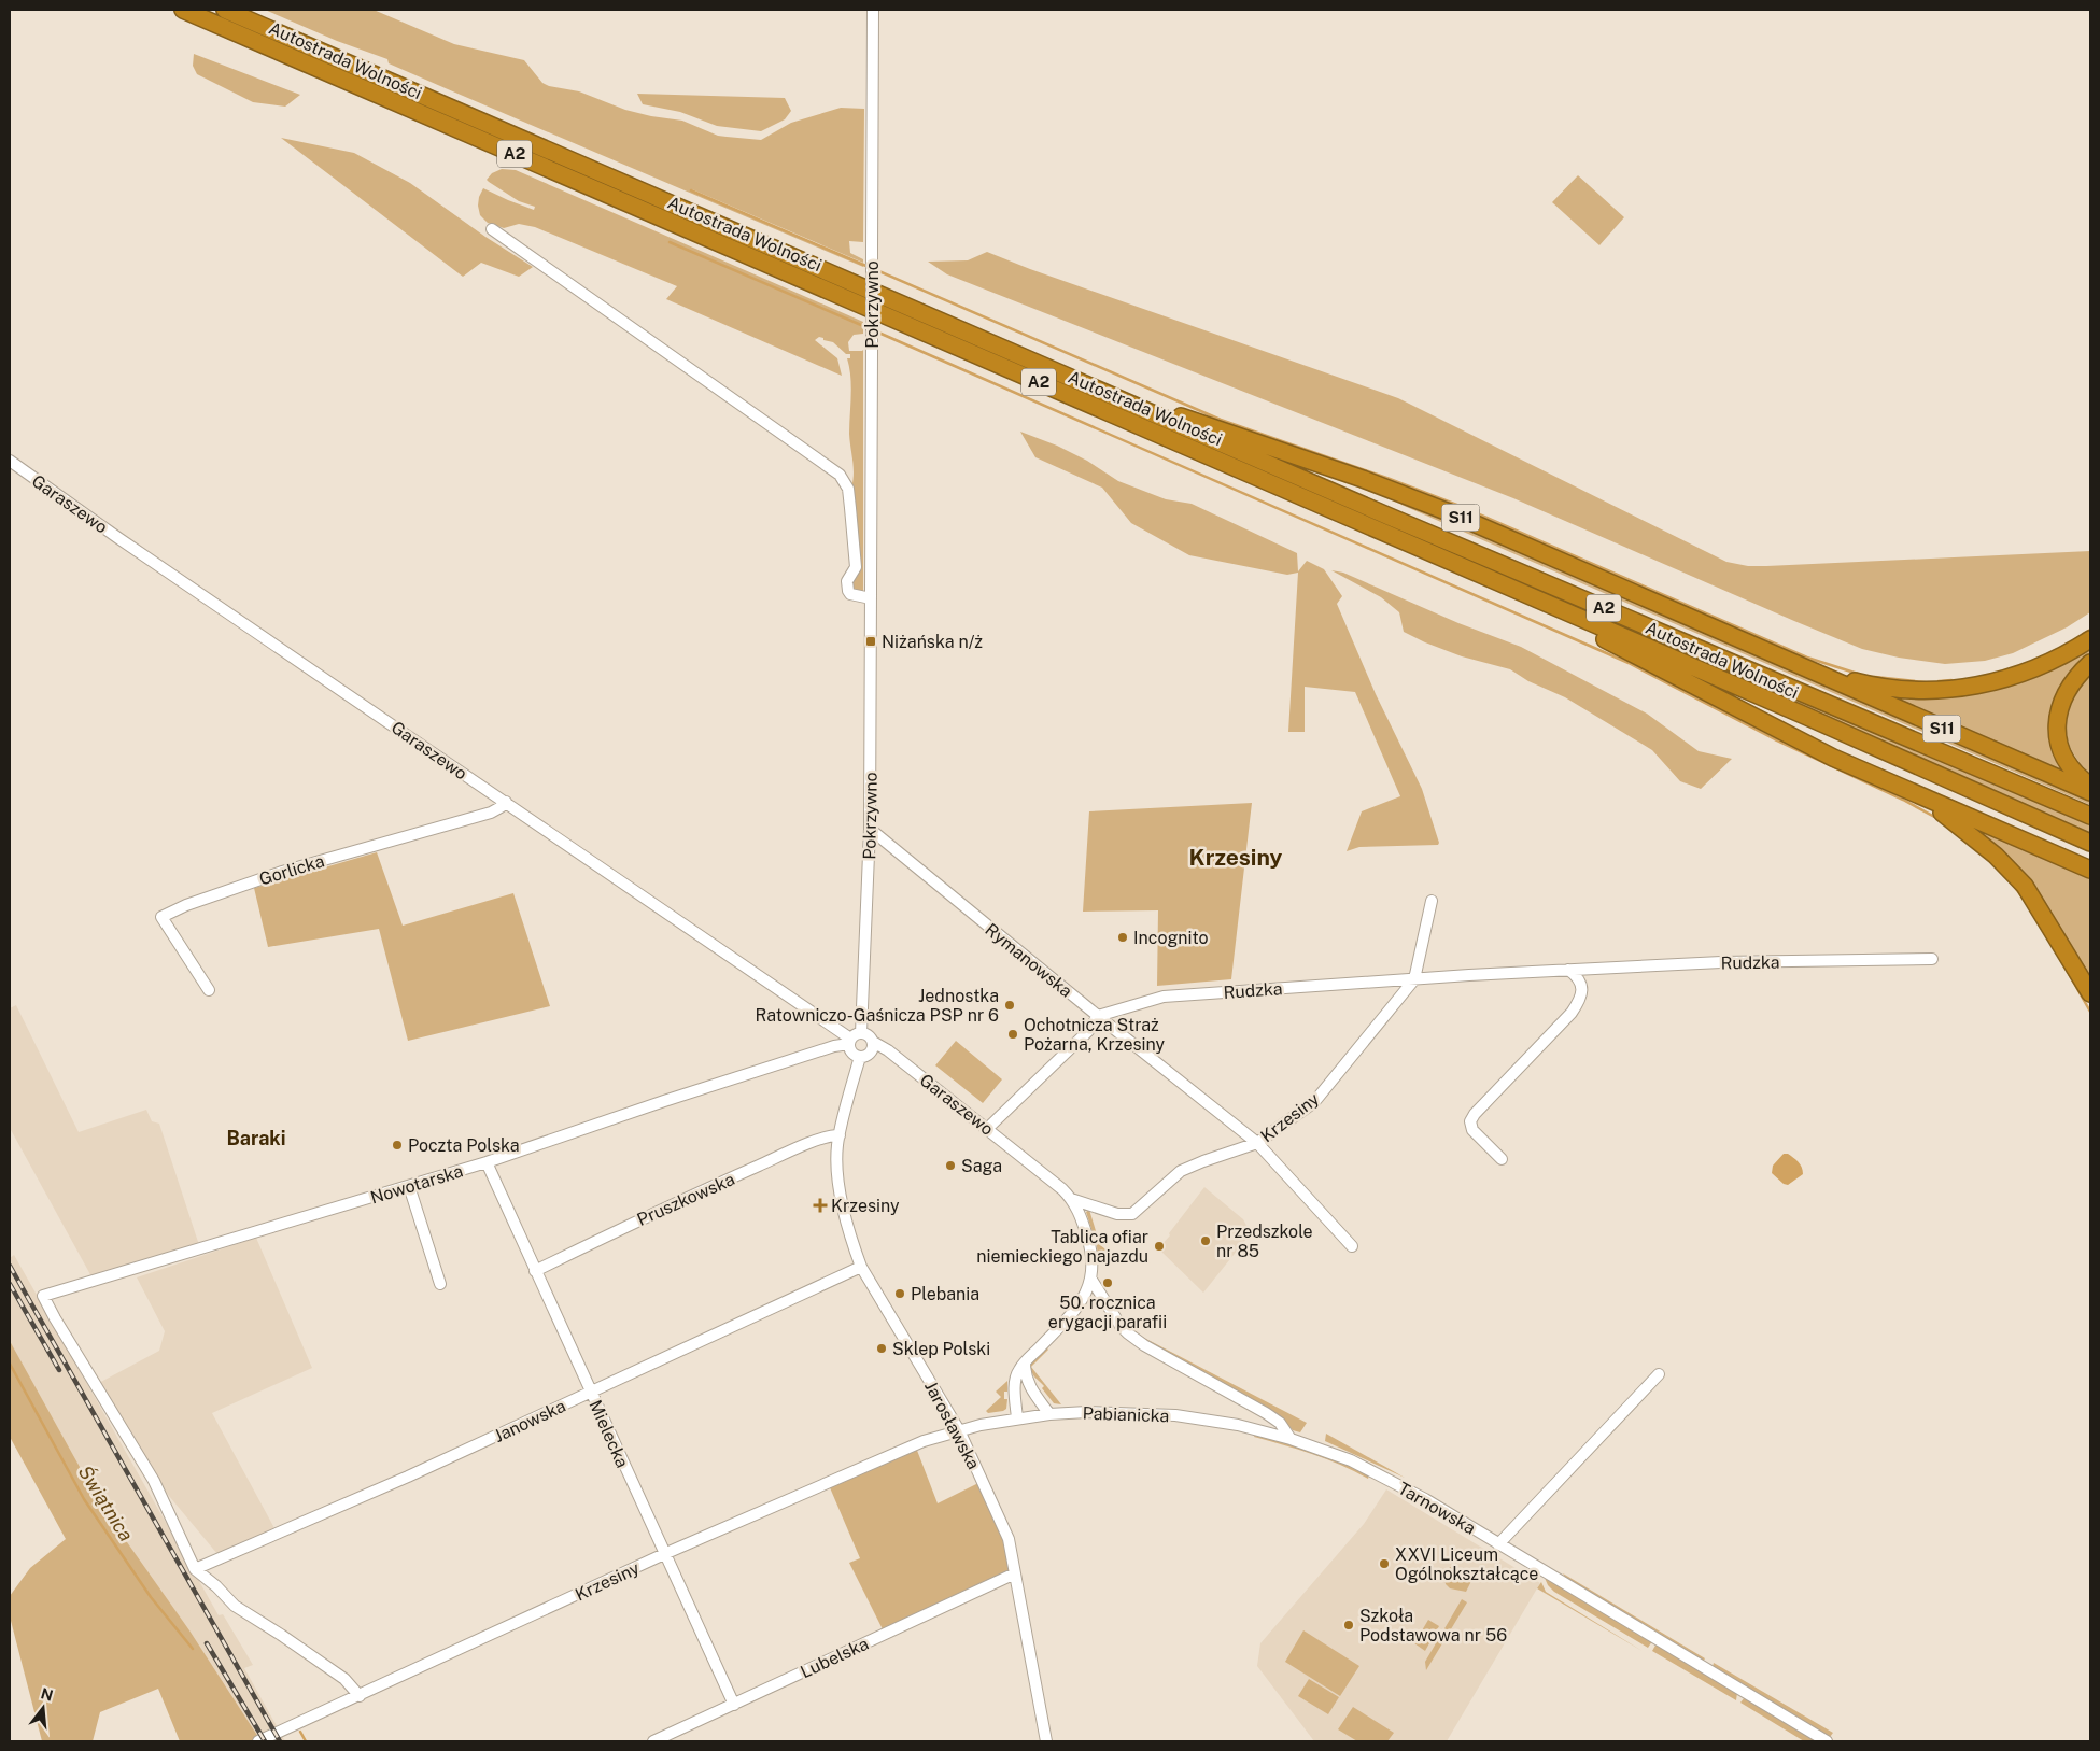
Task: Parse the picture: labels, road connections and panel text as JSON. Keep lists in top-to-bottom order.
{
  "streets": {
    "highway": ["Autostrada Wolności", "A2", "S11"],
    "street": [
      "Pokrzywno",
      "Garaszewo",
      "Gorlicka",
      "Rymanowska",
      "Rudzka",
      "Krzesiny",
      "Nowotarska",
      "Pruszkowska",
      "Pabianicka",
      "Janowska",
      "Jarosławska",
      "Mielecka",
      "Tarnowska",
      "Lubelska"
    ]
  },
  "crossings": [
    ["Autostrada Wolności", "S11"],
    ["Pokrzywno", "Garaszewo"],
    ["Pokrzywno", "Rymanowska"],
    ["Pokrzywno", "Nowotarska"],
    ["Pokrzywno", "Jarosławska"],
    ["Garaszewo", "Gorlicka"],
    ["Garaszewo", "Krzesiny"],
    ["Garaszewo", "Nowotarska"],
    ["Garaszewo", "Jarosławska"],
    ["Garaszewo", "Tarnowska"],
    ["Rymanowska", "Rudzka"],
    ["Rymanowska", "Krzesiny"],
    ["Rudzka", "Krzesiny"],
    ["Krzesiny", "Pabianicka"],
    ["Krzesiny", "Jarosławska"],
    ["Krzesiny", "Mielecka"],
    ["Nowotarska", "Janowska"],
    ["Nowotarska", "Jarosławska"],
    ["Nowotarska", "Mielecka"],
    ["Pruszkowska", "Jarosławska"],
    ["Pruszkowska", "Mielecka"],
    ["Pabianicka", "Jarosławska"],
    ["Pabianicka", "Tarnowska"],
    ["Janowska", "Jarosławska"],
    ["Janowska", "Mielecka"],
    ["Jarosławska", "Lubelska"],
    ["Mielecka", "Lubelska"]
  ],
  "districts": ["Krzesiny", "Baraki"],
  "water": ["Świątnica"],
  "places": {
    "transit": ["Niżańska n/ż"],
    "other": [
      "Incognito",
      "Jednostka Ratowniczo-Gaśnicza PSP nr 6",
      "Ochotnicza Straż Pożarna, Krzesiny",
      "Poczta Polska",
      "Saga",
      "Przedszkole nr 85",
      "Tablica ofiar niemieckiego najazdu",
      "50. rocznica erygacji parafii",
      "Plebania",
      "Sklep Polski",
      "XXVI Liceum Ogólnokształcące",
      "Szkoła Podstawowa nr 56"
    ],
    "health": ["Krzesiny"]
  },
  "north": "top"
}
